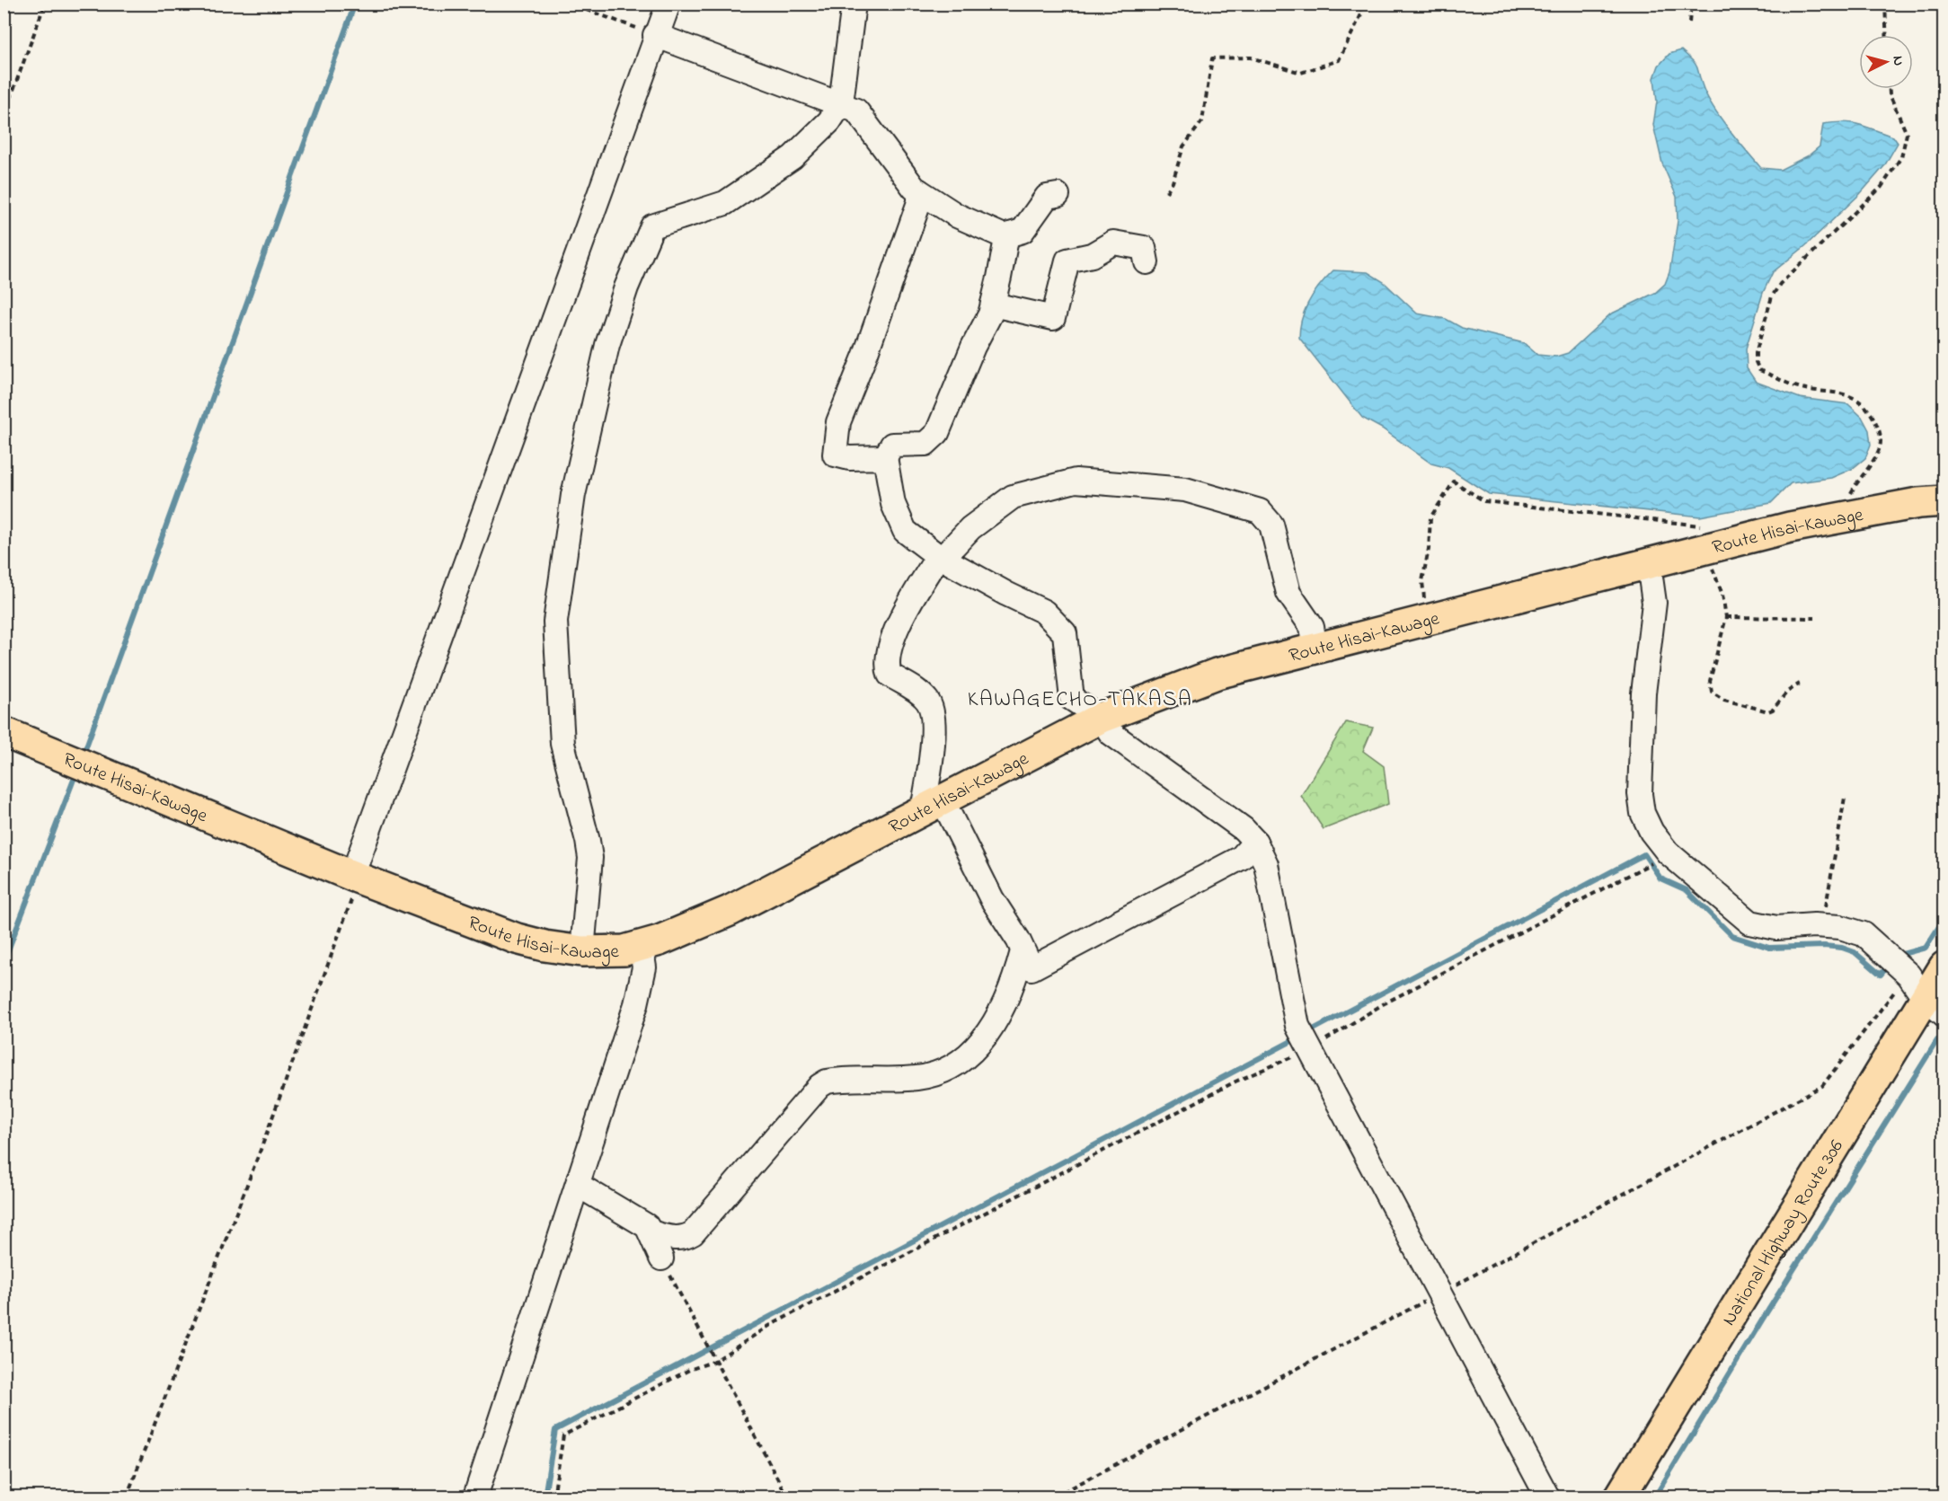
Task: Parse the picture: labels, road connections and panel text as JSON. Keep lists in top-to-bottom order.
{
  "streets": {
    "main road": ["Route Hisai-Kawage", "National Highway Route 306"]
  },
  "districts": ["KAWAGECHO-TAKASA"],
  "north": "right"
}
